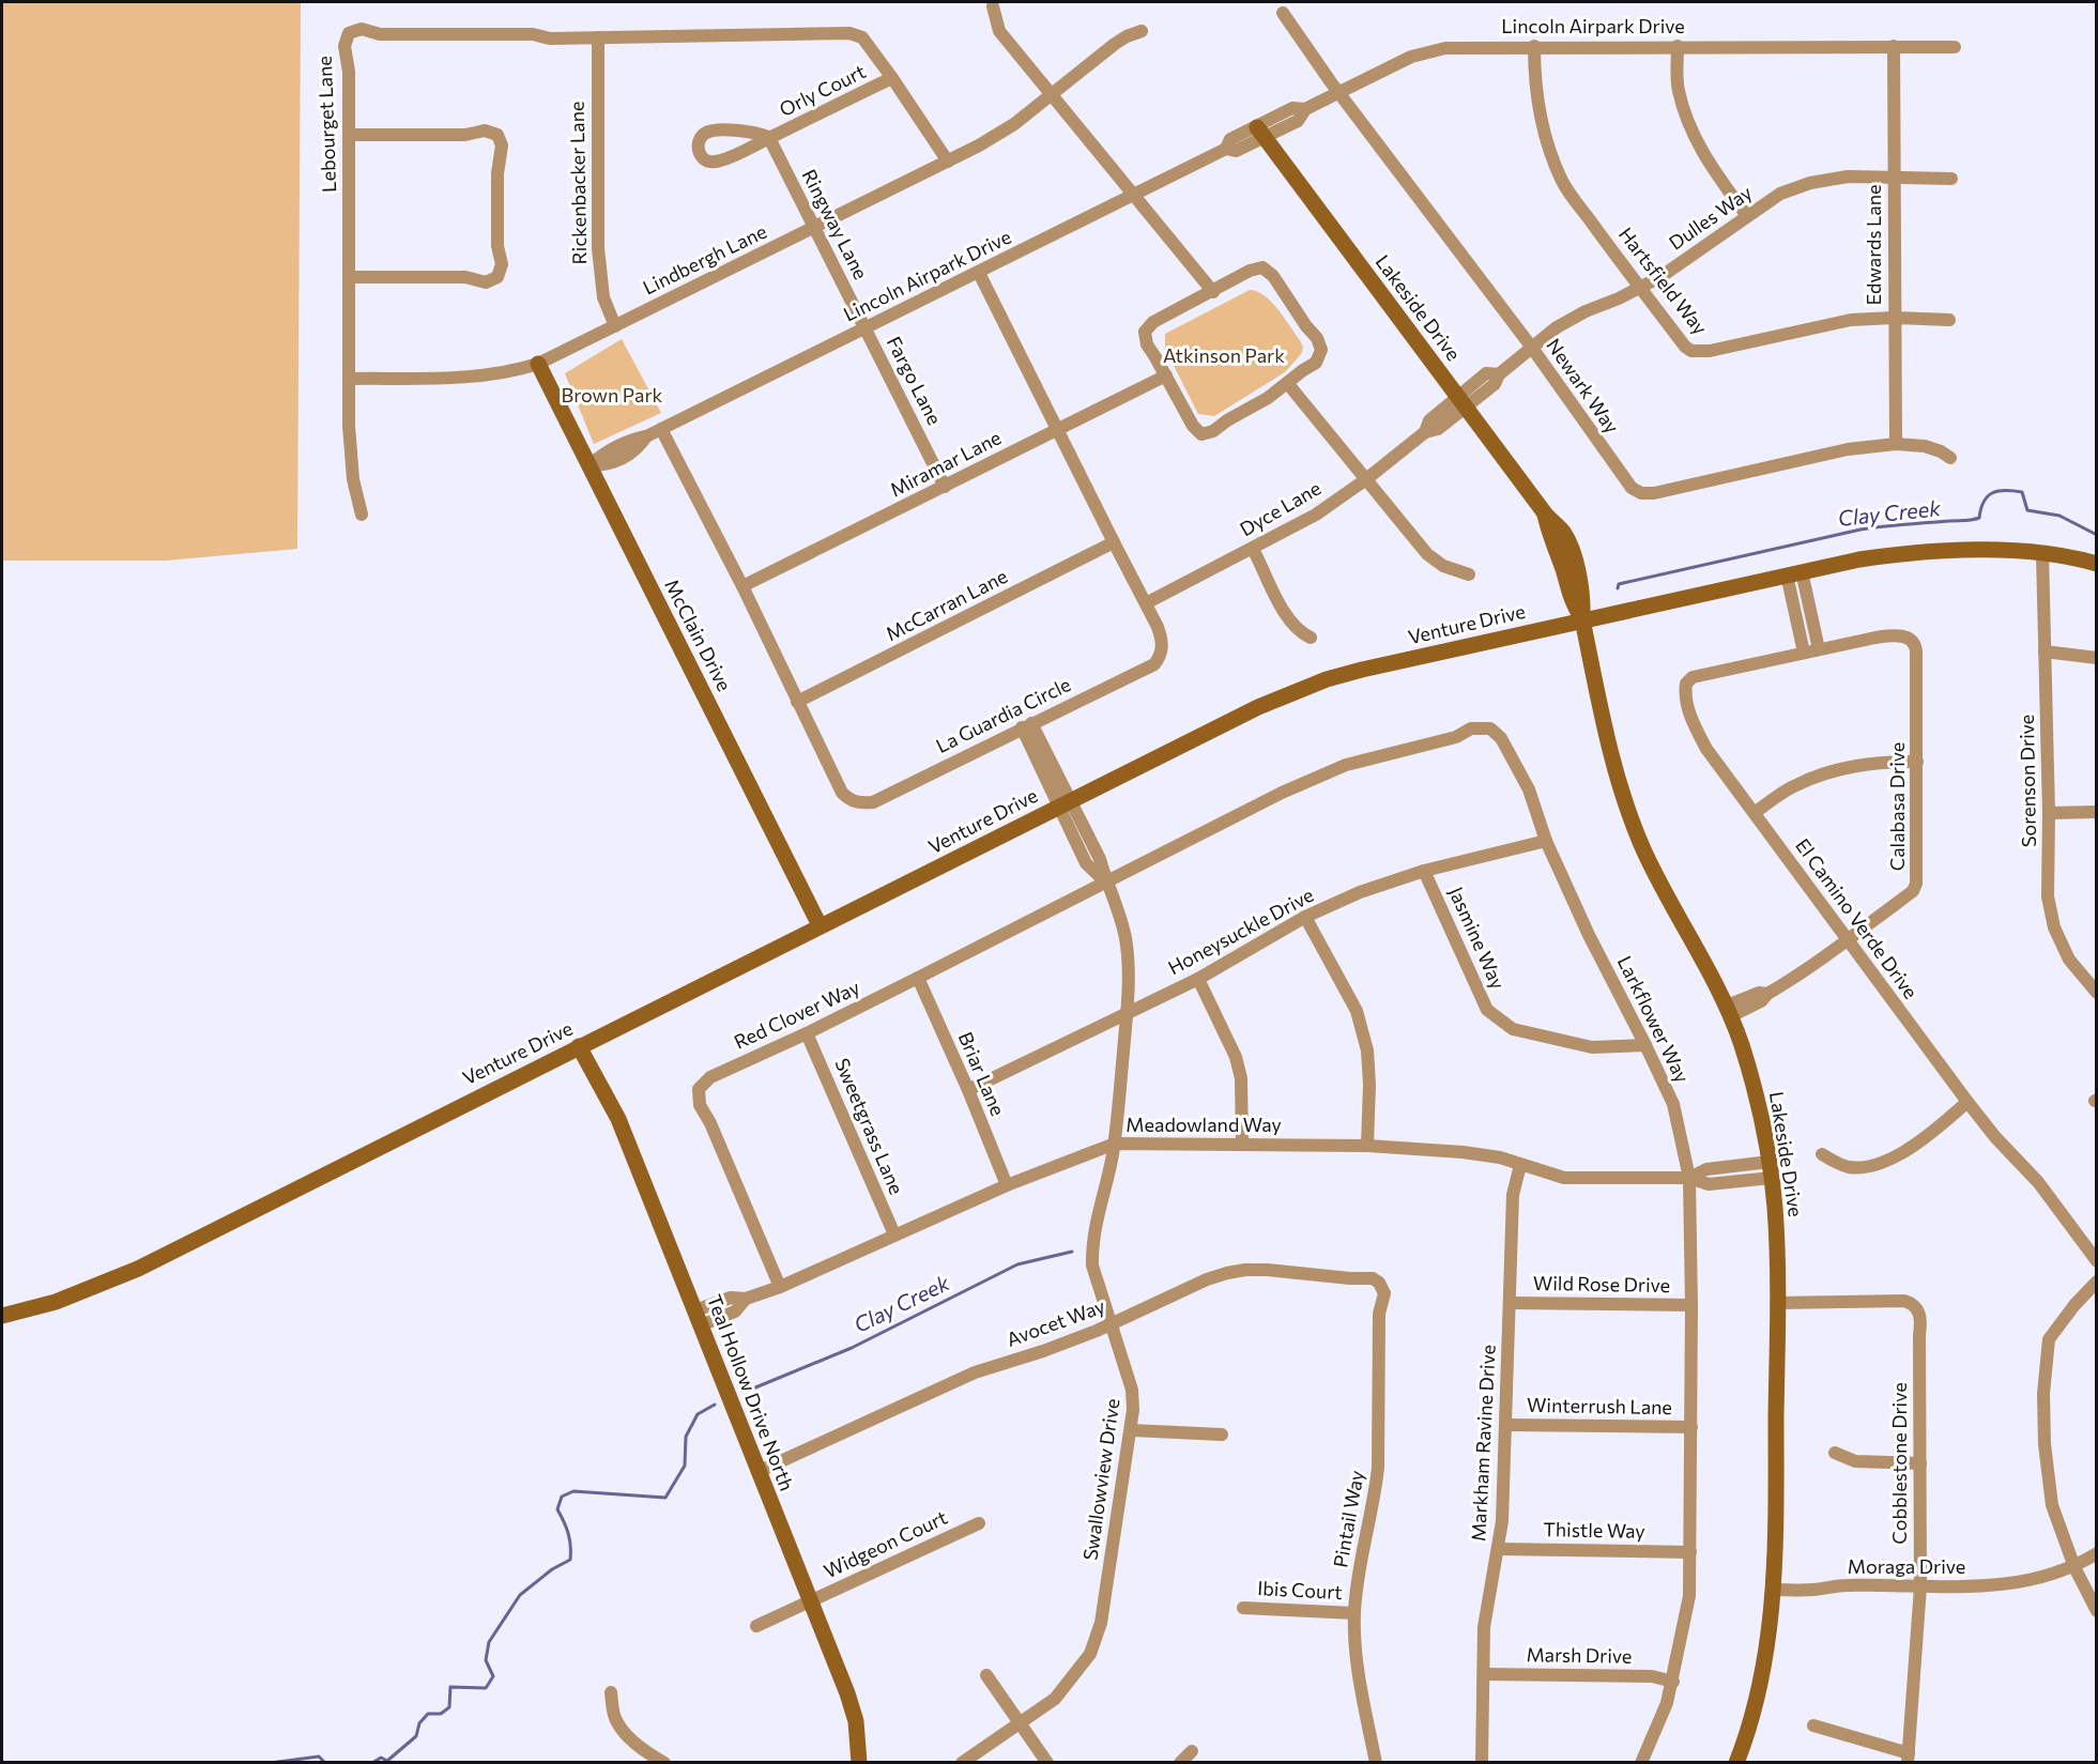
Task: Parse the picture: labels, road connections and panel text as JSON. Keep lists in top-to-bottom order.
{
  "streets": {
    "street": [
      "Lincoln Airpark Drive",
      "Orly Court",
      "Lebourget Lane",
      "Rickenbacker Lane",
      "Dulles Way",
      "Ringway Lane",
      "Edwards Lane",
      "Lindbergh Lane",
      "Hartsfield Way",
      "Lakeside Drive",
      "Fargo Lane",
      "Newark Way",
      "Miramar Lane",
      "Dyce Lane",
      "McCarran Lane",
      "Venture Drive",
      "McClain Drive",
      "La Guardia Circle",
      "Sorenson Drive",
      "Calabasa Drive",
      "El Camino Verde Drive",
      "Honeysuckle Drive",
      "Jasmine Way",
      "Red Clover Way",
      "Larkflower Way",
      "Briar Lane",
      "Meadowland Way",
      "Sweetgrass Lane",
      "Wild Rose Drive",
      "Avocet Way",
      "Teal Hollow Drive North",
      "Winterrush Lane",
      "Markham Ravine Drive",
      "Cobblestone Drive",
      "Swallowview Drive",
      "Pintail Way",
      "Thistle Way",
      "Widgeon Court",
      "Moraga Drive",
      "Ibis Court",
      "Marsh Drive"
    ]
  },
  "crossings": [
    ["Lincoln Airpark Drive", "Ringway Lane"],
    ["Lincoln Airpark Drive", "Edwards Lane"],
    ["Lincoln Airpark Drive", "Hartsfield Way"],
    ["Lincoln Airpark Drive", "Lakeside Drive"],
    ["Lincoln Airpark Drive", "Fargo Lane"],
    ["Lincoln Airpark Drive", "Newark Way"],
    ["Lincoln Airpark Drive", "McClain Drive"],
    ["Lincoln Airpark Drive", "La Guardia Circle"],
    ["Orly Court", "Ringway Lane"],
    ["Lebourget Lane", "Rickenbacker Lane"],
    ["Lebourget Lane", "Lindbergh Lane"],
    ["Rickenbacker Lane", "Lindbergh Lane"],
    ["Dulles Way", "Edwards Lane"],
    ["Dulles Way", "Hartsfield Way"],
    ["Dulles Way", "Lakeside Drive"],
    ["Dulles Way", "Newark Way"],
    ["Dulles Way", "Dyce Lane"],
    ["Ringway Lane", "Lindbergh Lane"],
    ["Ringway Lane", "Fargo Lane"],
    ["Edwards Lane", "Hartsfield Way"],
    ["Edwards Lane", "Newark Way"],
    ["Lindbergh Lane", "McClain Drive"],
    ["Lakeside Drive", "Dyce Lane"],
    ["Lakeside Drive", "Venture Drive"],
    ["Lakeside Drive", "Calabasa Drive"],
    ["Lakeside Drive", "Meadowland Way"],
    ["Lakeside Drive", "Cobblestone Drive"],
    ["Lakeside Drive", "Moraga Drive"],
    ["Fargo Lane", "Miramar Lane"],
    ["Miramar Lane", "La Guardia Circle"],
    ["Dyce Lane", "La Guardia Circle"],
    ["McCarran Lane", "La Guardia Circle"],
    ["Venture Drive", "McClain Drive"],
    ["Venture Drive", "Sorenson Drive"],
    ["Venture Drive", "Teal Hollow Drive North"],
    ["Venture Drive", "Swallowview Drive"],
    ["La Guardia Circle", "Swallowview Drive"],
    ["Calabasa Drive", "El Camino Verde Drive"],
    ["Honeysuckle Drive", "Jasmine Way"],
    ["Honeysuckle Drive", "Larkflower Way"],
    ["Honeysuckle Drive", "Briar Lane"],
    ["Honeysuckle Drive", "Swallowview Drive"],
    ["Jasmine Way", "Larkflower Way"],
    ["Red Clover Way", "Larkflower Way"],
    ["Red Clover Way", "Briar Lane"],
    ["Red Clover Way", "Meadowland Way"],
    ["Red Clover Way", "Sweetgrass Lane"],
    ["Red Clover Way", "Swallowview Drive"],
    ["Larkflower Way", "Meadowland Way"],
    ["Larkflower Way", "Wild Rose Drive"],
    ["Larkflower Way", "Winterrush Lane"],
    ["Larkflower Way", "Swallowview Drive"],
    ["Larkflower Way", "Thistle Way"],
    ["Larkflower Way", "Marsh Drive"],
    ["Briar Lane", "Meadowland Way"],
    ["Meadowland Way", "Sweetgrass Lane"],
    ["Meadowland Way", "Teal Hollow Drive North"],
    ["Meadowland Way", "Markham Ravine Drive"],
    ["Meadowland Way", "Swallowview Drive"],
    ["Wild Rose Drive", "Markham Ravine Drive"],
    ["Avocet Way", "Teal Hollow Drive North"],
    ["Avocet Way", "Swallowview Drive"],
    ["Avocet Way", "Pintail Way"],
    ["Teal Hollow Drive North", "Widgeon Court"],
    ["Winterrush Lane", "Markham Ravine Drive"],
    ["Markham Ravine Drive", "Thistle Way"],
    ["Markham Ravine Drive", "Marsh Drive"],
    ["Cobblestone Drive", "Moraga Drive"],
    ["Pintail Way", "Ibis Court"]
  ],
  "water": ["Clay Creek"],
  "parks": ["Atkinson Park", "Brown Park"]
}
